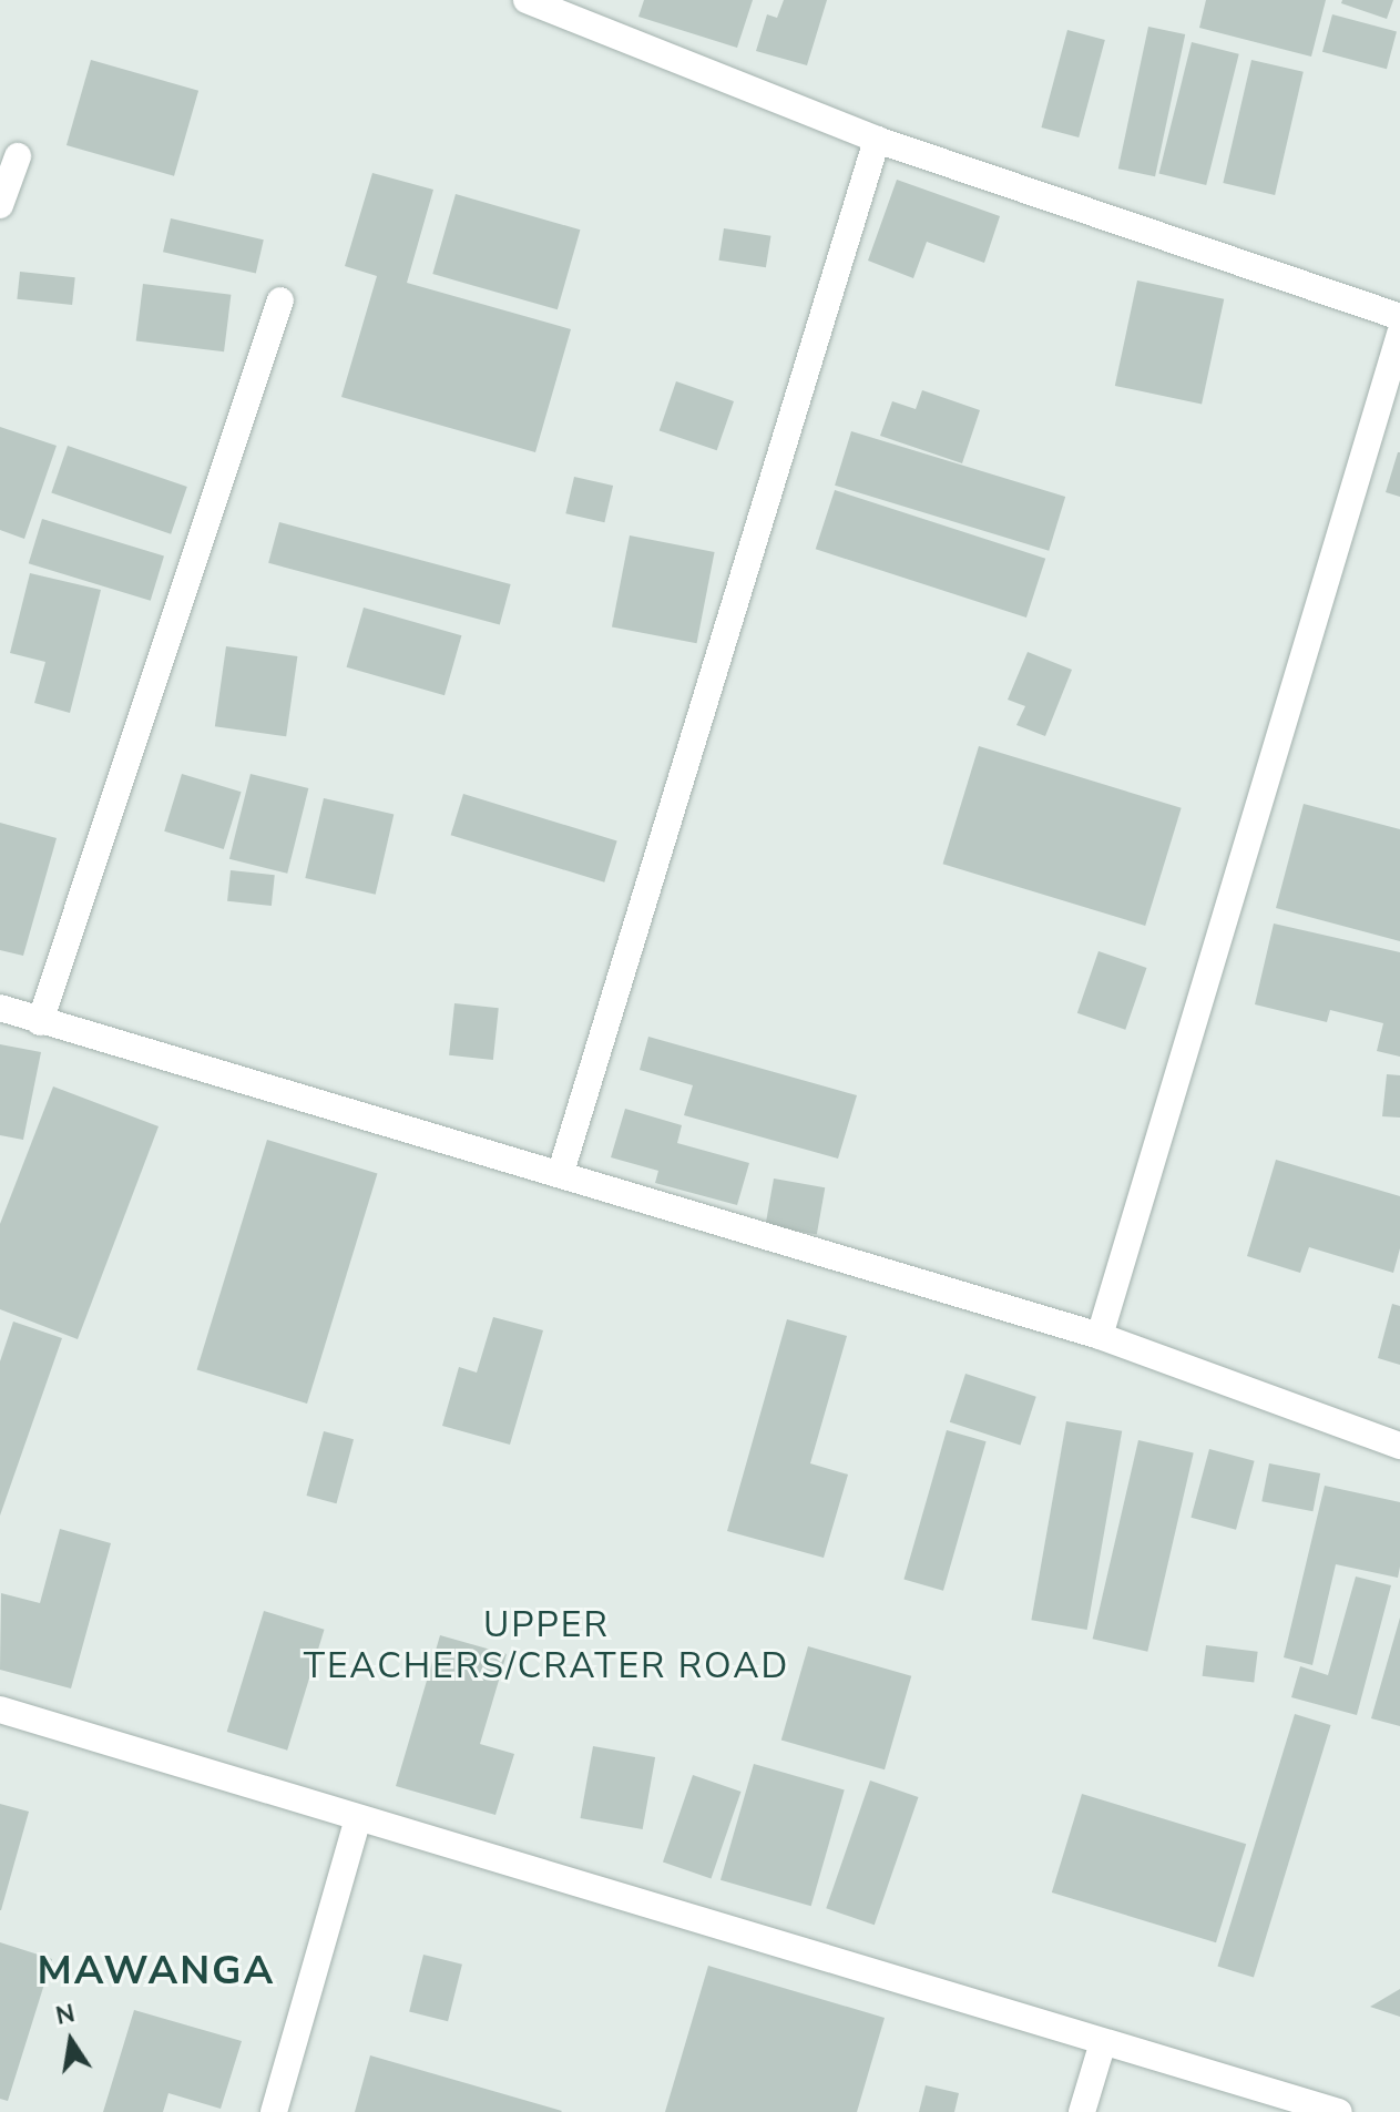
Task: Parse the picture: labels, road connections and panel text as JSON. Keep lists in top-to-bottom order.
{
  "districts": ["UPPER TEACHERS/CRATER ROAD", "MAWANGA"],
  "north": "top"
}
